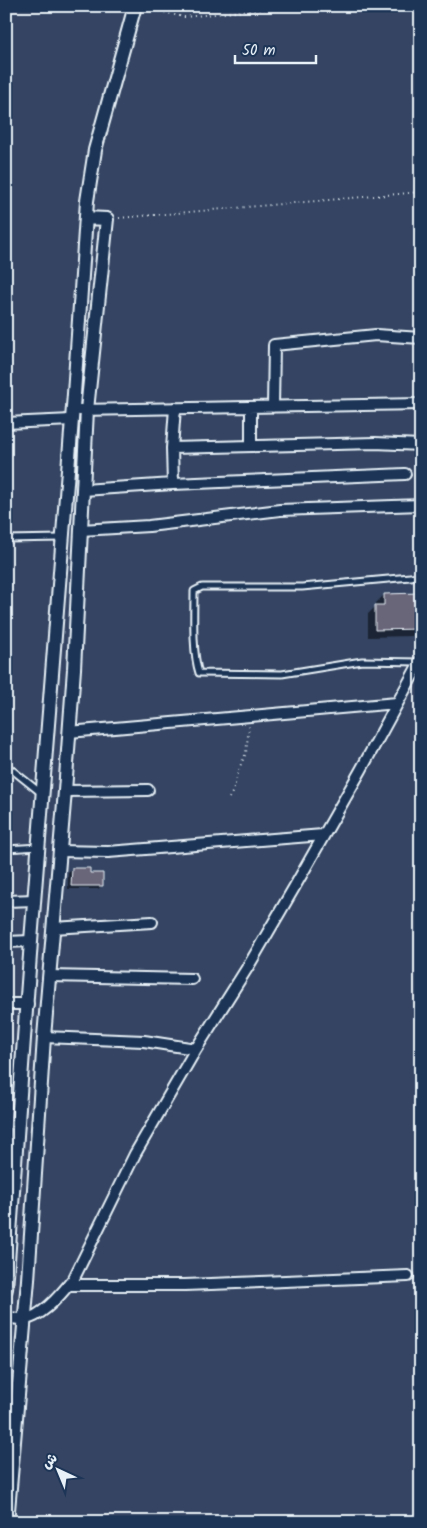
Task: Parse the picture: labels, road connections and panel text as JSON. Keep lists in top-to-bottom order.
{
  "scale_bar": "50 m",
  "north": "top left"
}
